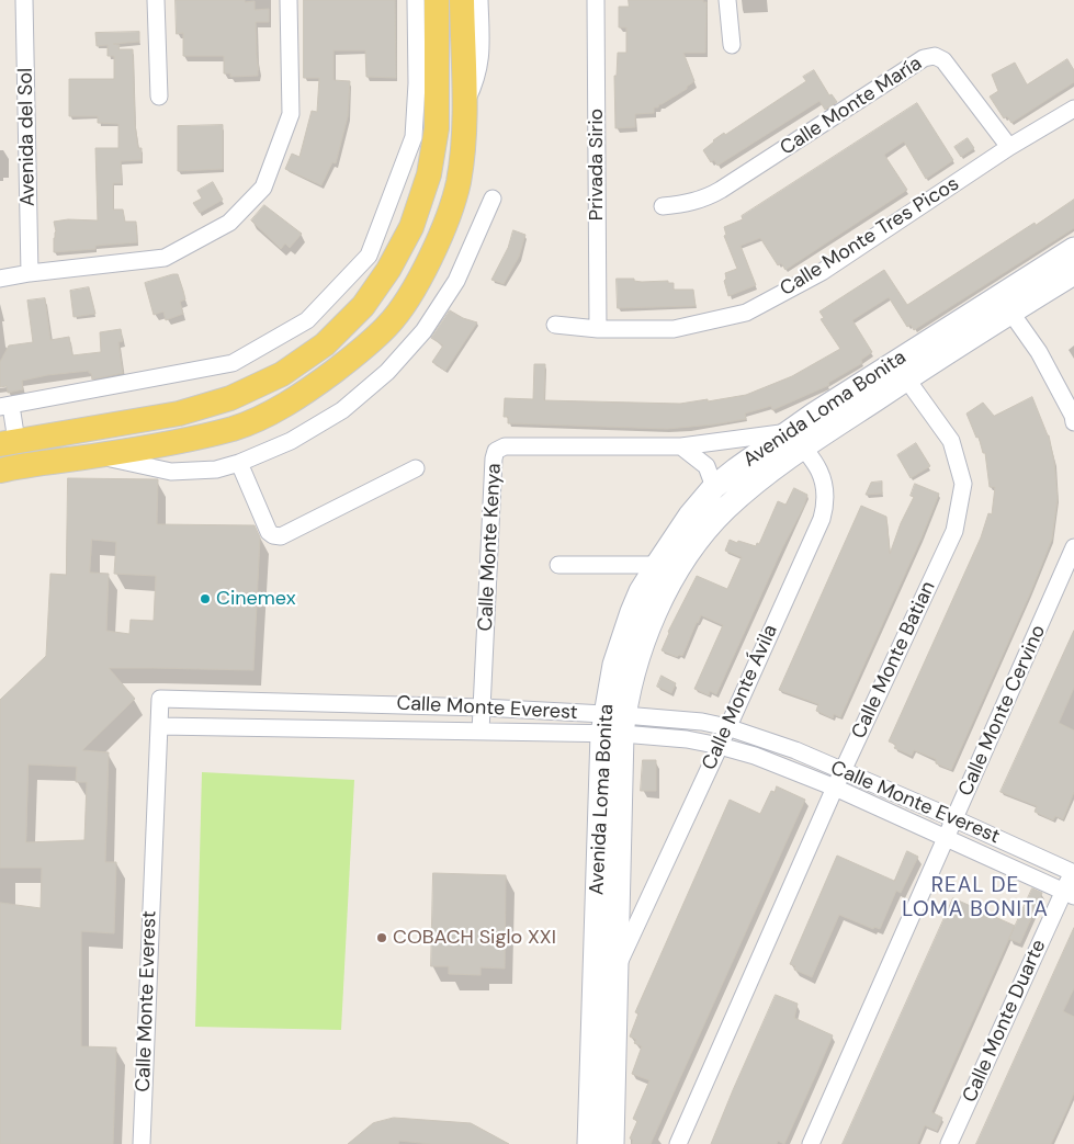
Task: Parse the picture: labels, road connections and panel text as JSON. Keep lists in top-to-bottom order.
{
  "streets": {
    "main road": ["Avenida Loma Bonita"],
    "street": [
      "Calle Monte María",
      "Avenida del Sol",
      "Privada Sirio",
      "Calle Monte Tres Picos",
      "Calle Monte Kenya",
      "Calle Monte Batian",
      "Calle Monte Ávila",
      "Calle Monte Everest",
      "Calle Monte Cervino",
      "Calle Monte Duarte"
    ]
  },
  "crossings": [
    ["Calle Monte María", "Calle Monte Tres Picos"],
    ["Privada Sirio", "Calle Monte Tres Picos"],
    ["Avenida Loma Bonita", "Calle Monte Kenya"],
    ["Avenida Loma Bonita", "Calle Monte Batian"],
    ["Avenida Loma Bonita", "Calle Monte Ávila"],
    ["Avenida Loma Bonita", "Calle Monte Everest"],
    ["Calle Monte Kenya", "Calle Monte Ávila"],
    ["Calle Monte Kenya", "Calle Monte Everest"],
    ["Calle Monte Batian", "Calle Monte Everest"],
    ["Calle Monte Ávila", "Calle Monte Everest"],
    ["Calle Monte Everest", "Calle Monte Cervino"],
    ["Calle Monte Everest", "Calle Monte Duarte"]
  ],
  "districts": ["REAL DE LOMA BONITA"],
  "places": ["Cinemex", "COBACH Siglo XXI"]
}
